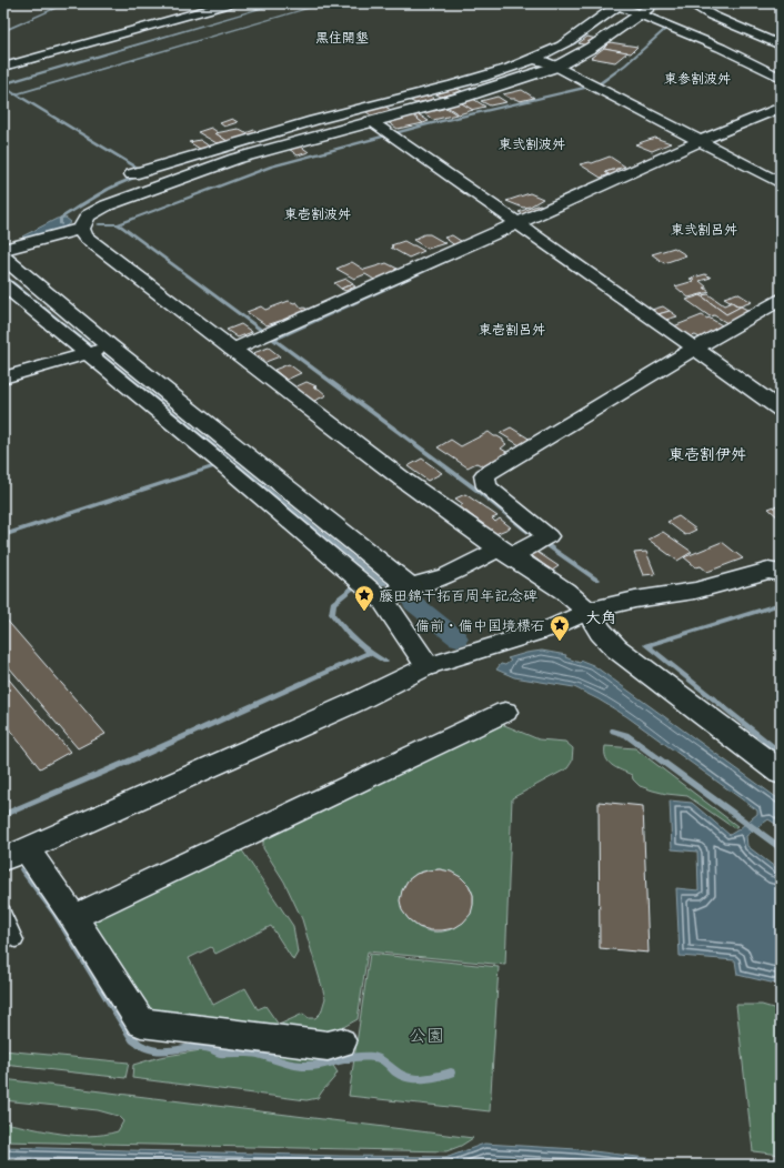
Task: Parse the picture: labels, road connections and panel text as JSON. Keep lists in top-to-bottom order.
{
  "districts": [
    "黒住開墾",
    "東参割波舛",
    "東弐割波舛",
    "東壱割波舛",
    "東弐割呂舛",
    "東壱割呂舛",
    "東壱割伊舛",
    "大角"
  ],
  "parks": ["公園"],
  "places": {
    "place": ["藤田錦干拓百周年記念碑", "備前・備中国境標石"]
  }
}
